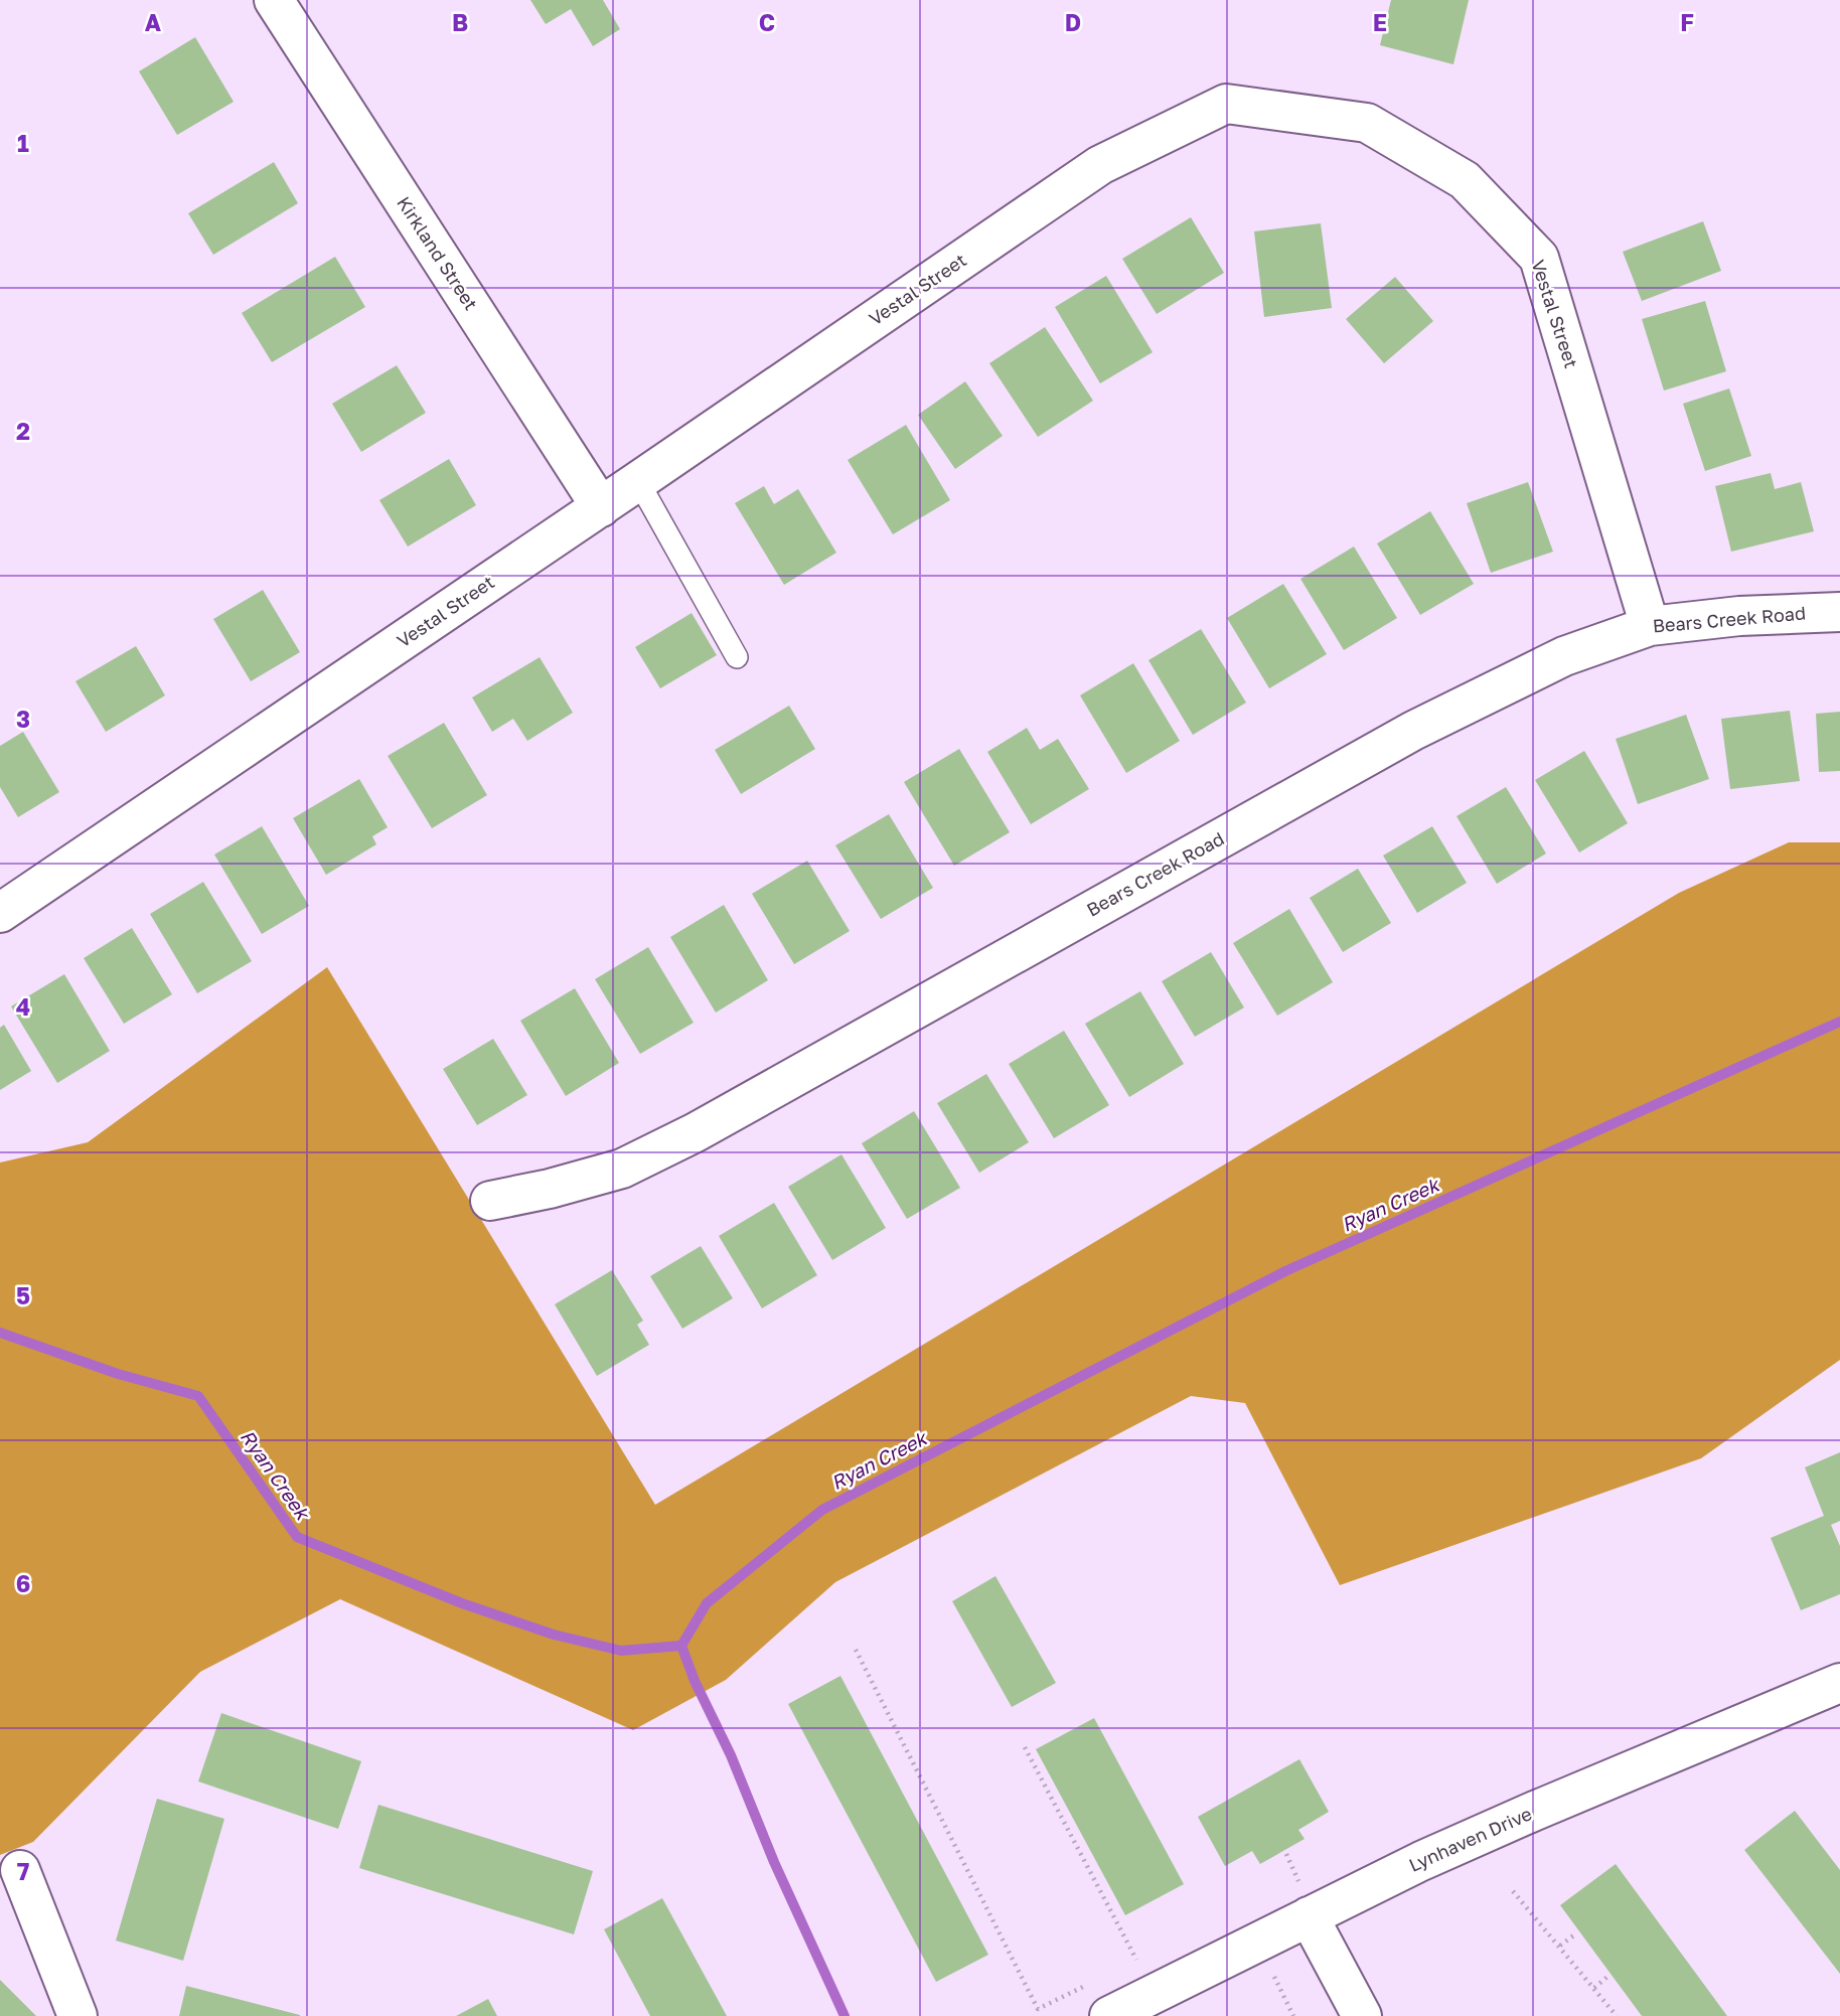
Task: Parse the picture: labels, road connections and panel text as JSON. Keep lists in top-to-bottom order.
{
  "streets": {
    "street": [
      "Kirkland Street",
      "Vestal Street",
      "Bears Creek Road",
      "Lynhaven Drive"
    ]
  },
  "crossings": [
    ["Kirkland Street", "Vestal Street"],
    ["Vestal Street", "Bears Creek Road"]
  ],
  "water": ["Ryan Creek"],
  "grid": {
    "columns": [
      "A",
      "B",
      "C",
      "D",
      "E",
      "F"
    ],
    "rows": [
      "1",
      "2",
      "3",
      "4",
      "5",
      "6",
      "7"
    ]
  }
}
